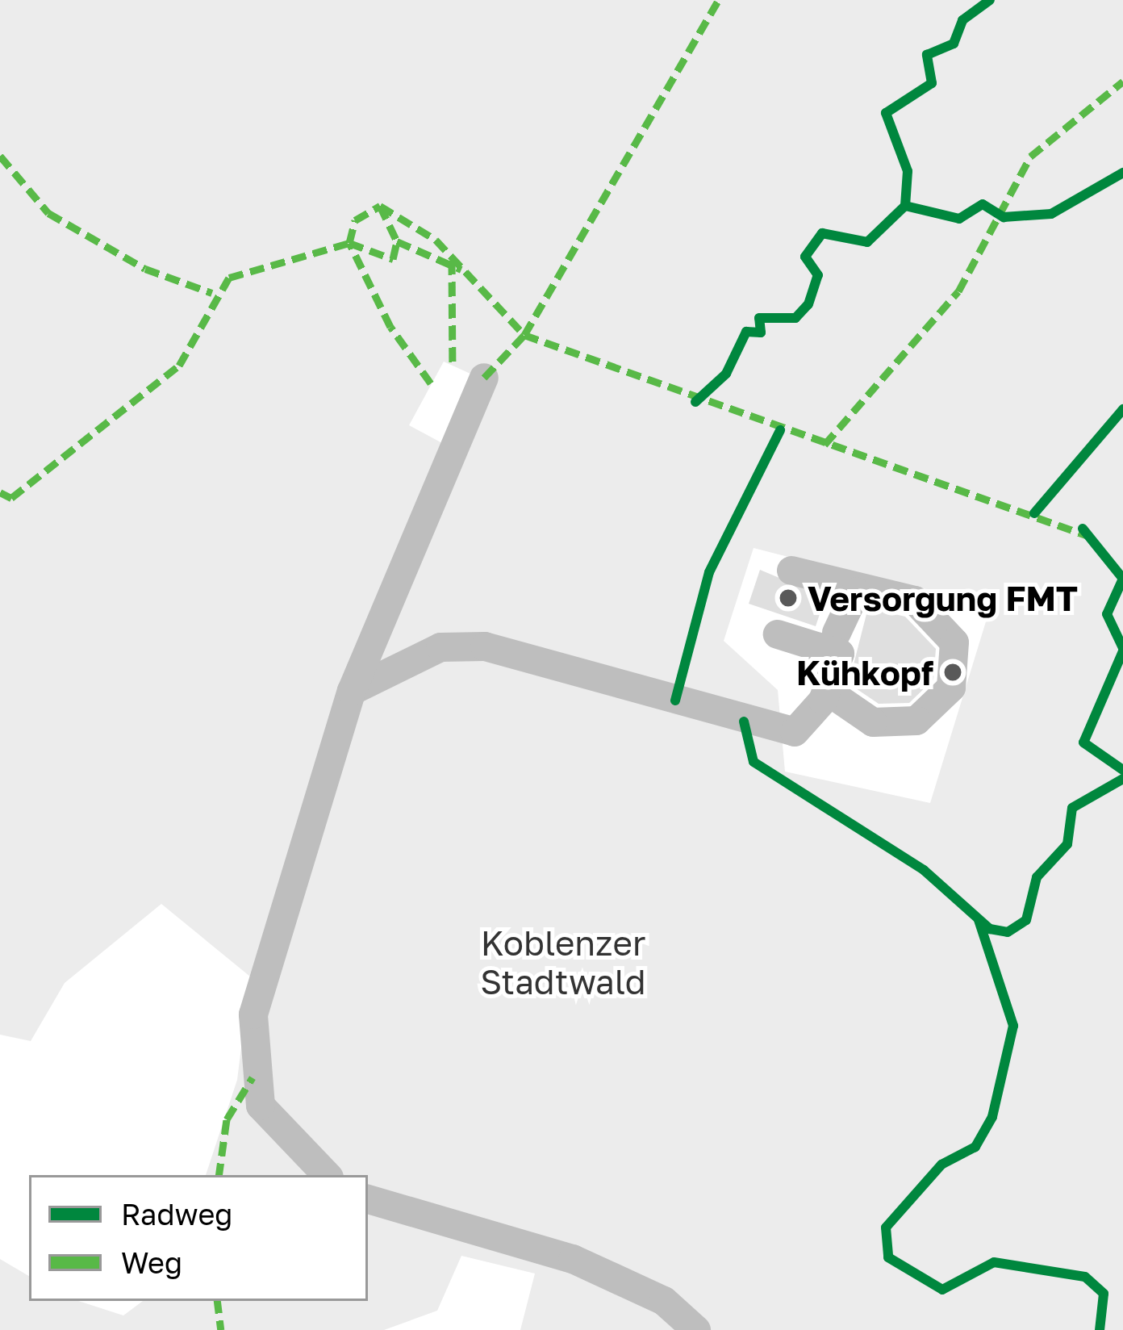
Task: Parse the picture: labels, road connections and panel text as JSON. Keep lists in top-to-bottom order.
{
  "parks": ["Koblenzer Stadtwald"],
  "places": ["Versorgung FMT", "Kühkopf"],
  "legend": ["Radweg", "Weg"]
}
